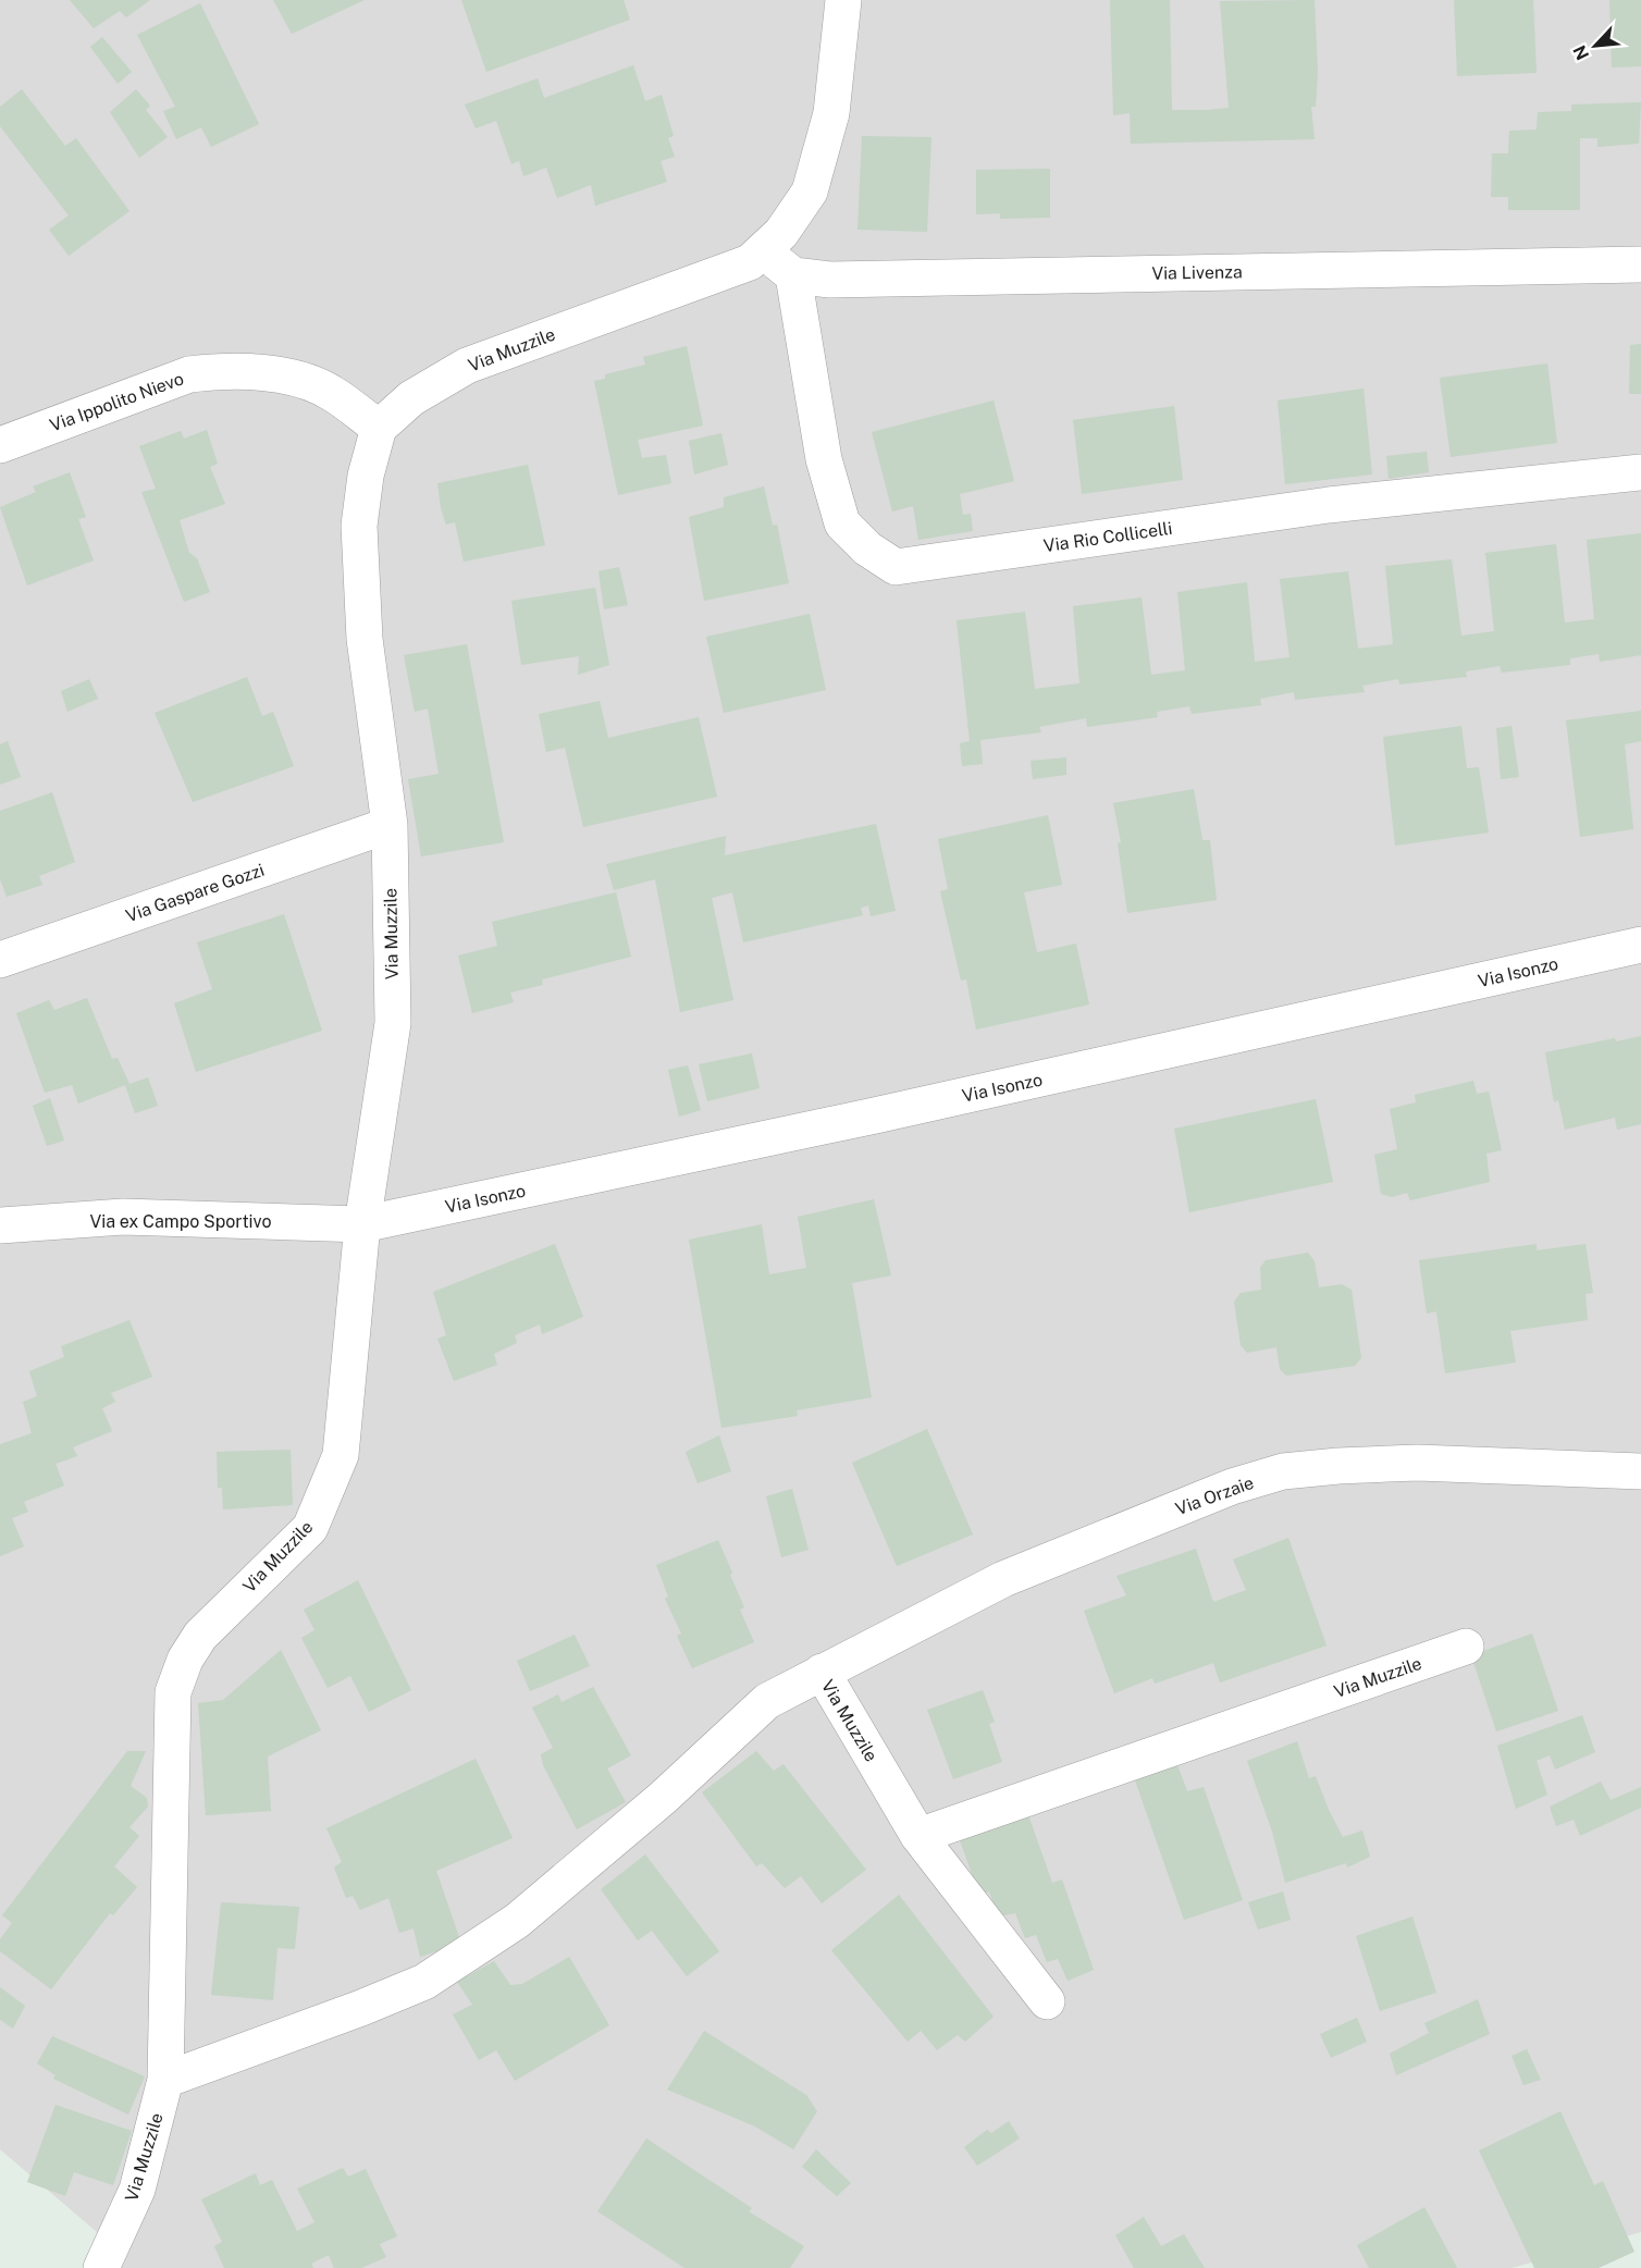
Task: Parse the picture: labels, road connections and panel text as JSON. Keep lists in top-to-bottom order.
{
  "streets": {
    "street": [
      "Via Livenza",
      "Via Muzzile",
      "Via Ippolito Nievo",
      "Via Rio Collicelli",
      "Via Gaspare Gozzi",
      "Via Isonzo",
      "Via ex Campo Sportivo",
      "Via Orzaie"
    ]
  },
  "crossings": [
    ["Via Livenza", "Via Rio Collicelli"],
    ["Via Muzzile", "Via Ippolito Nievo"],
    ["Via Muzzile", "Via Gaspare Gozzi"],
    ["Via Muzzile", "Via Isonzo"],
    ["Via Muzzile", "Via ex Campo Sportivo"],
    ["Via Muzzile", "Via Orzaie"],
    ["Via Isonzo", "Via ex Campo Sportivo"]
  ],
  "north": "bottom left"
}
